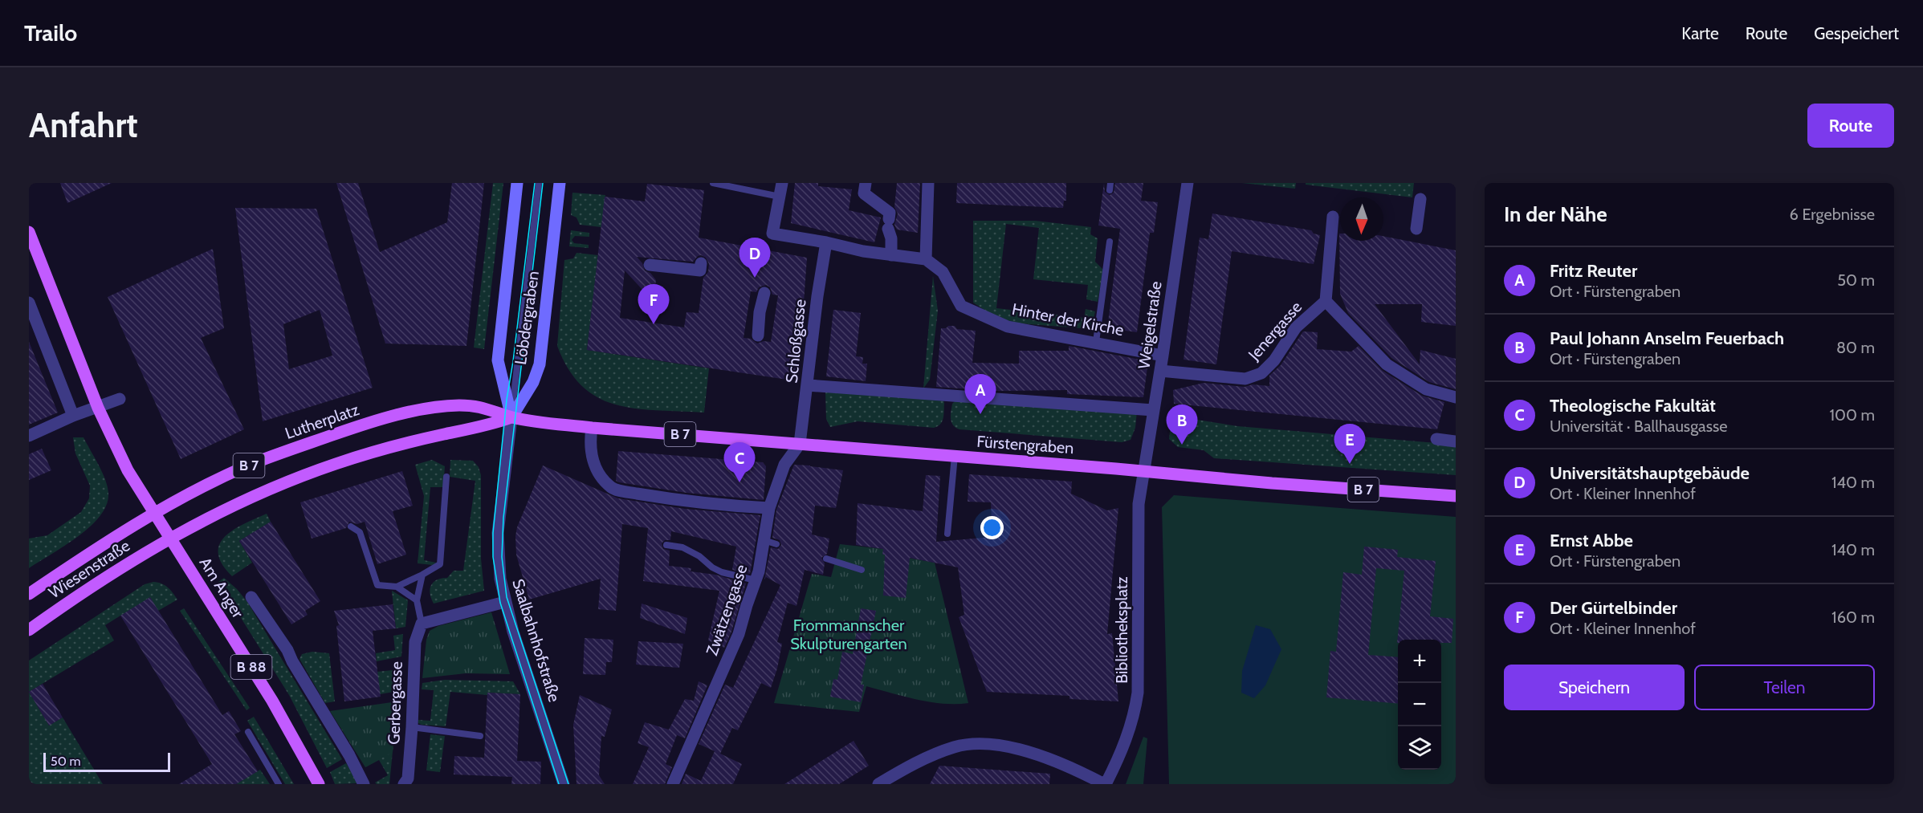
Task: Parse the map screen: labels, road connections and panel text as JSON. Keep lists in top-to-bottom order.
{
  "streets": {
    "main road": [
      "Löbdergraben",
      "Lutherplatz",
      "B 7",
      "Fürstengraben",
      "Wiesenstraße",
      "Am Anger",
      "B 88"
    ],
    "street": [
      "Hinter der Kirche",
      "Weigelstraße",
      "Jenergasse",
      "Schloßgasse",
      "Zwätzengasse",
      "Bibliotheksplatz",
      "Saalbahnhofstraße",
      "Gerbergasse"
    ]
  },
  "crossings": [
    ["Löbdergraben", "Lutherplatz"],
    ["Löbdergraben", "Saalbahnhofstraße"],
    ["Hinter der Kirche", "Weigelstraße"],
    ["Weigelstraße", "Jenergasse"],
    ["Weigelstraße", "Fürstengraben"],
    ["Weigelstraße", "Bibliotheksplatz"],
    ["Schloßgasse", "Fürstengraben"],
    ["Schloßgasse", "Zwätzengasse"],
    ["Lutherplatz", "Fürstengraben"],
    ["Lutherplatz", "Wiesenstraße"],
    ["Lutherplatz", "Am Anger"],
    ["Lutherplatz", "Saalbahnhofstraße"],
    ["Fürstengraben", "Zwätzengasse"],
    ["Fürstengraben", "Bibliotheksplatz"],
    ["Wiesenstraße", "Am Anger"]
  ],
  "parks": ["Frommannscher Skulpturengarten"],
  "scale_bar": "50 m",
  "north": "bottom",
  "page": {
    "header": "Trailo",
    "nav": ["Karte", "Route", "Gespeichert"],
    "buttons": [
      "Route",
      ["Speichern", "Teilen"]
    ],
    "title": "Anfahrt",
    "heading": ["In der Nähe", "6 Ergebnisse"],
    "pins": [
      "D",
      "F",
      "A",
      "B",
      "E",
      "C"
    ],
    "list": [
      {
        "mark": "A",
        "name": "Fritz Reuter",
        "note": "Ort · Fürstengraben",
        "value": "50 m"
      },
      {
        "mark": "B",
        "name": "Paul Johann Anselm Feuerbach",
        "note": "Ort · Fürstengraben",
        "value": "80 m"
      },
      {
        "mark": "C",
        "name": "Theologische Fakultät",
        "note": "Universität · Ballhausgasse",
        "value": "100 m"
      },
      {
        "mark": "D",
        "name": "Universitätshauptgebäude",
        "note": "Ort · Kleiner Innenhof",
        "value": "140 m"
      },
      {
        "mark": "E",
        "name": "Ernst Abbe",
        "note": "Ort · Fürstengraben",
        "value": "140 m"
      },
      {
        "mark": "F",
        "name": "Der Gürtelbinder",
        "note": "Ort · Kleiner Innenhof",
        "value": "160 m"
      }
    ],
    "map_buttons": ["+", "−"],
    "scale": "50 m"
  }
}
